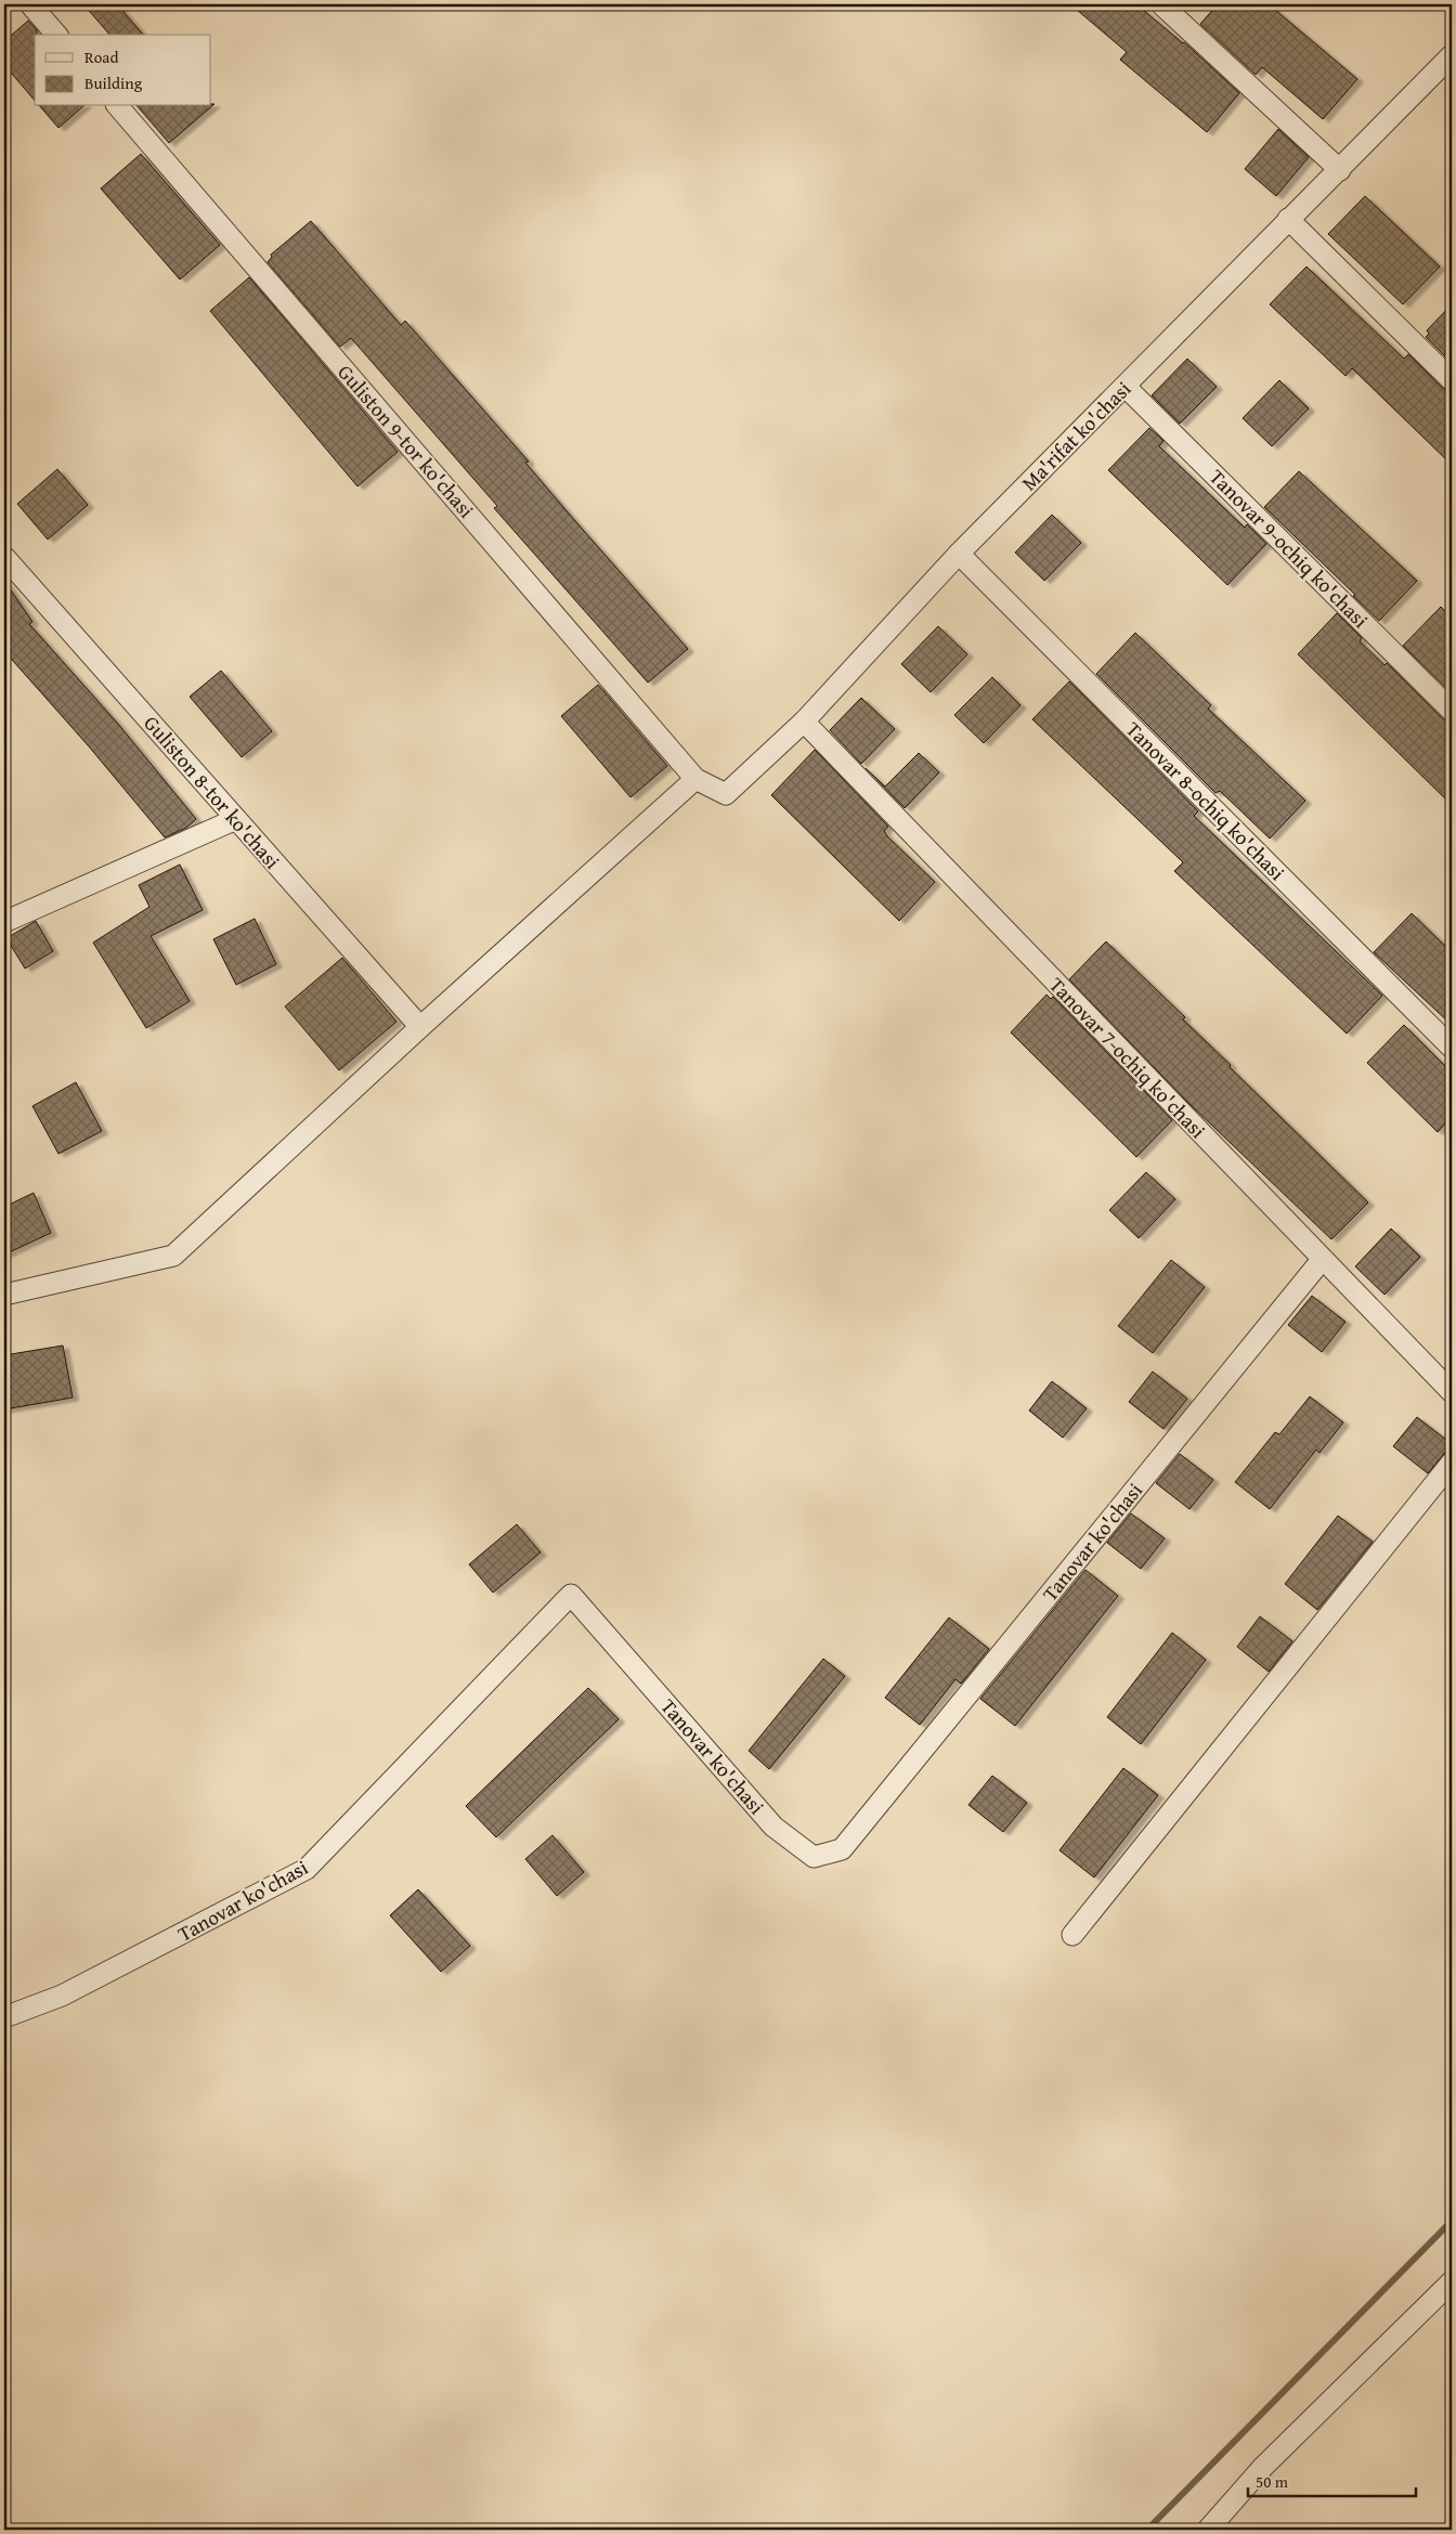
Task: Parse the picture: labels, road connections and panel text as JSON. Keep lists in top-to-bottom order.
{
  "streets": {
    "street": [
      "Ma'rifat ko'chasi",
      "Guliston 9-tor ko'chasi",
      "Tanovar 9-ochiq ko'chasi",
      "Guliston 8-tor ko'chasi",
      "Tanovar 8-ochiq ko'chasi",
      "Tanovar 7-ochiq ko'chasi",
      "Tanovar ko'chasi"
    ]
  },
  "crossings": [
    ["Ma'rifat ko'chasi", "Guliston 9-tor ko'chasi"],
    ["Ma'rifat ko'chasi", "Tanovar 9-ochiq ko'chasi"],
    ["Ma'rifat ko'chasi", "Tanovar 8-ochiq ko'chasi"],
    ["Ma'rifat ko'chasi", "Tanovar 7-ochiq ko'chasi"],
    ["Tanovar 7-ochiq ko'chasi", "Tanovar ko'chasi"]
  ],
  "legend": ["Road", "Building"],
  "scale_bar": "50 m"
}
